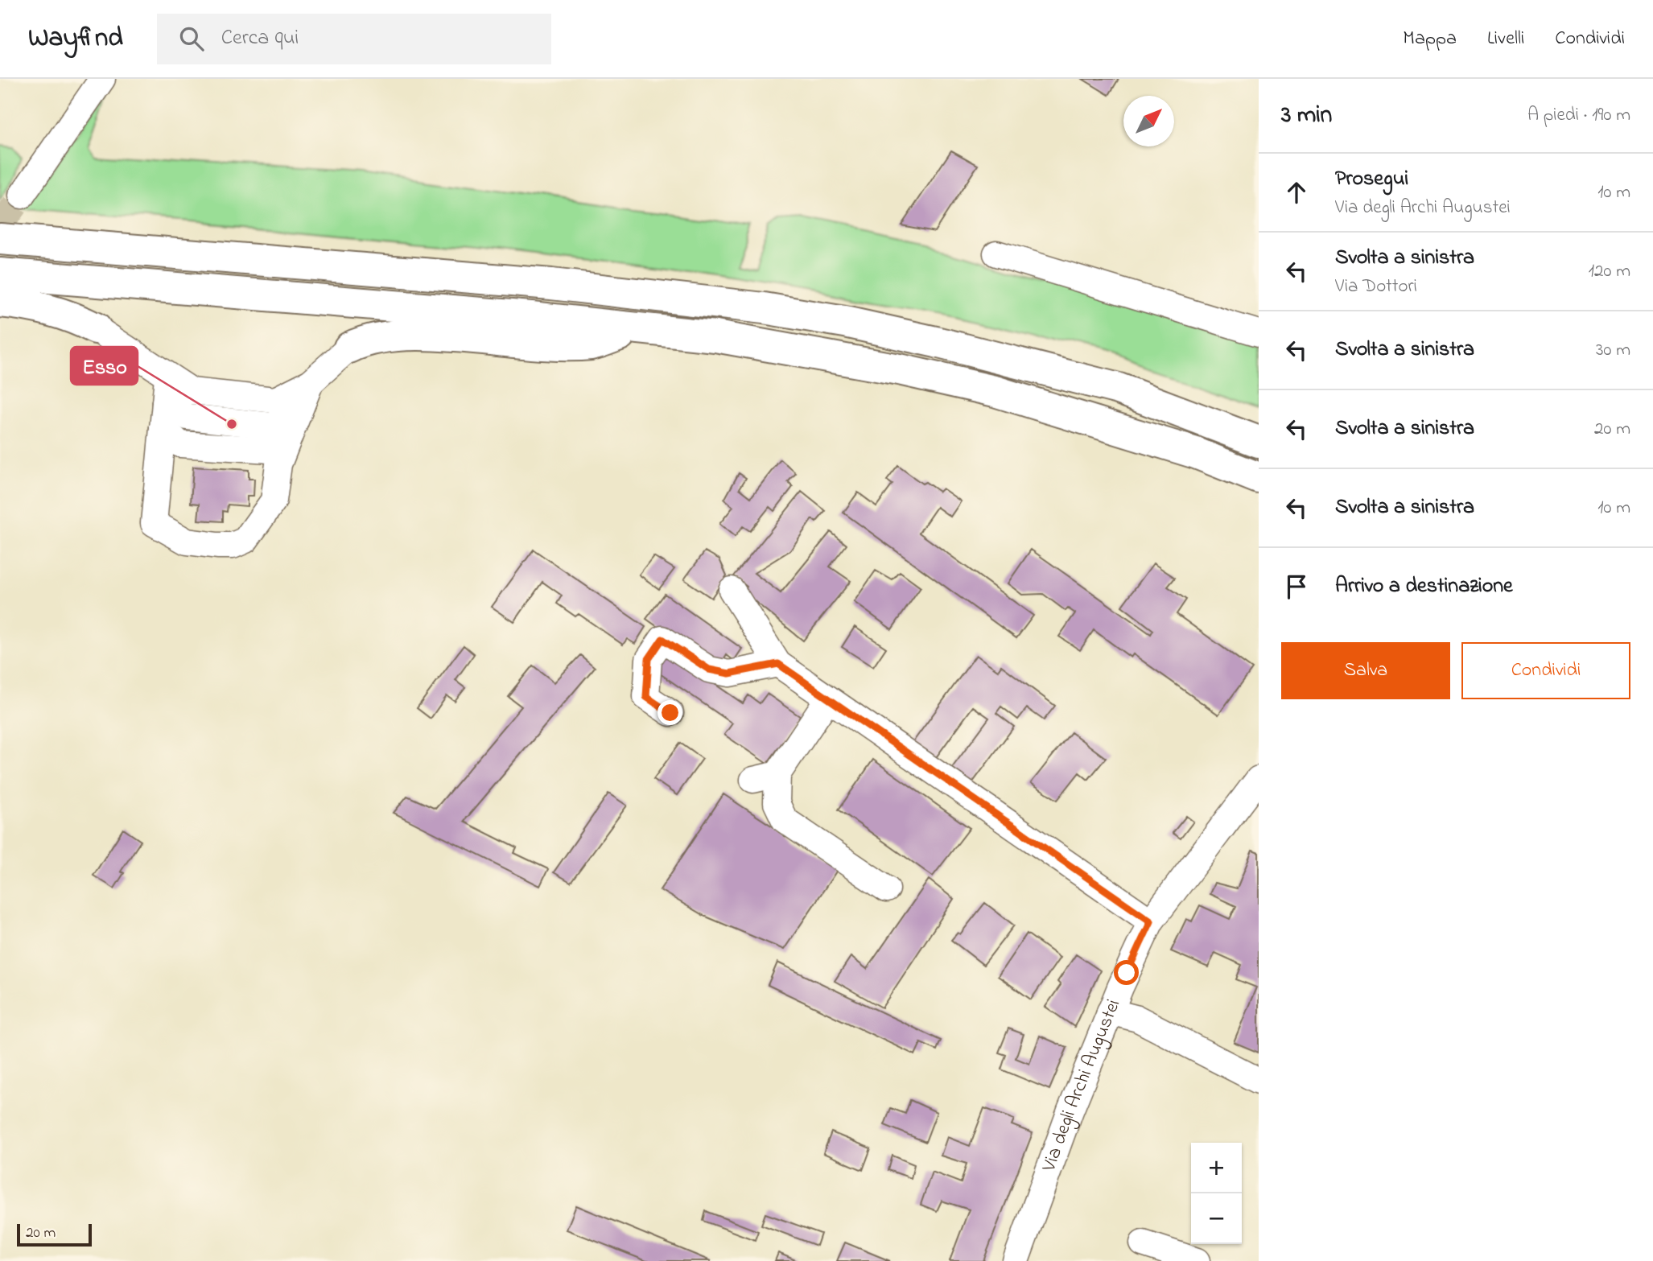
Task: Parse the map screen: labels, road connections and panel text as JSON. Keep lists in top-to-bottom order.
{
  "streets": {
    "street": ["Via degli Archi Augustei"]
  },
  "places": ["Esso"],
  "scale_bar": "20 m",
  "north": "top right",
  "page": {
    "header": "Wayfind",
    "search": "Cerca qui",
    "nav": ["Mappa", "Livelli", "Condividi"],
    "heading": ["3 min", "A piedi · 190 m"],
    "list": [
      ["Prosegui", "Via degli Archi Augustei", "10 m"],
      ["Svolta a sinistra", "Via Dottori", "120 m"],
      ["Svolta a sinistra", "30 m"],
      ["Svolta a sinistra", "20 m"],
      ["Svolta a sinistra", "10 m"],
      "Arrivo a destinazione"
    ],
    "buttons": ["Salva", "Condividi"],
    "map_buttons": ["+", "−"],
    "scale": "20 m"
  }
}
